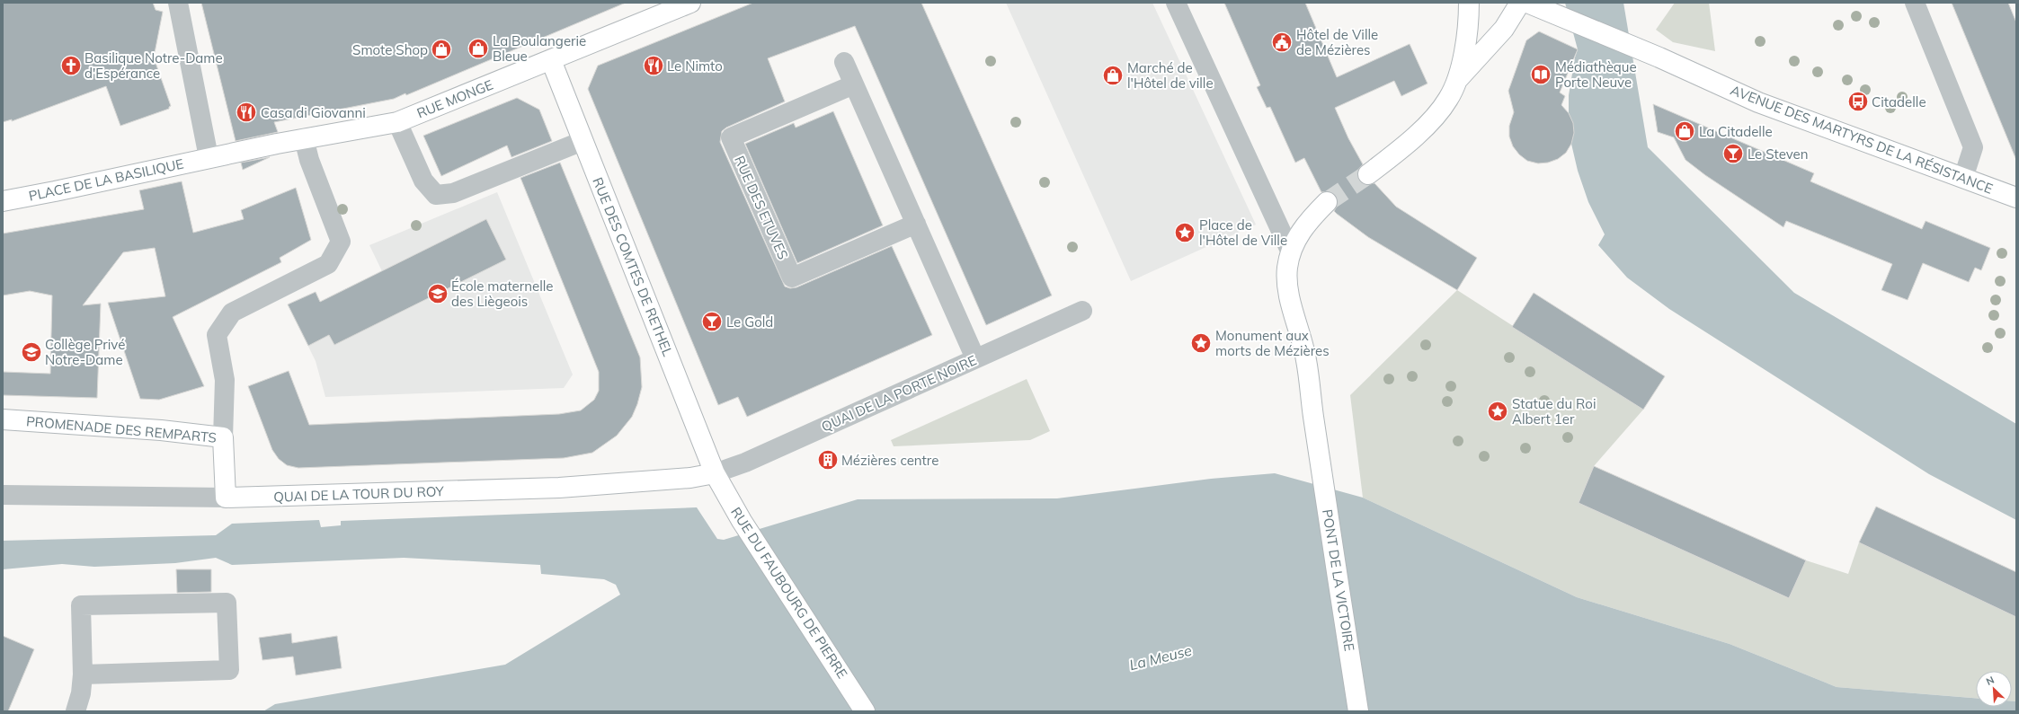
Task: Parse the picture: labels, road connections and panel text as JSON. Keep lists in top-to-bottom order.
{
  "streets": {
    "main road": [
      "RUE MONGE",
      "AVENUE DES MARTYRS DE LA RÉSISTANCE",
      "PLACE DE LA BASILIQUE",
      "RUE DES COMTES DE RETHEL",
      "PROMENADE DES REMPARTS",
      "QUAI DE LA TOUR DU ROY",
      "PONT DE LA VICTOIRE",
      "RUE DU FAUBOURG DE PIERRE"
    ],
    "street": ["RUE DES ETUVES", "QUAI DE LA PORTE NOIRE"]
  },
  "crossings": [
    ["RUE MONGE", "PLACE DE LA BASILIQUE"],
    ["RUE MONGE", "RUE DES COMTES DE RETHEL"],
    ["RUE DES COMTES DE RETHEL", "QUAI DE LA PORTE NOIRE"],
    ["RUE DES COMTES DE RETHEL", "QUAI DE LA TOUR DU ROY"],
    ["RUE DES COMTES DE RETHEL", "RUE DU FAUBOURG DE PIERRE"],
    ["QUAI DE LA PORTE NOIRE", "QUAI DE LA TOUR DU ROY"],
    ["QUAI DE LA PORTE NOIRE", "RUE DU FAUBOURG DE PIERRE"],
    ["PROMENADE DES REMPARTS", "QUAI DE LA TOUR DU ROY"],
    ["QUAI DE LA TOUR DU ROY", "RUE DU FAUBOURG DE PIERRE"]
  ],
  "water": ["La Meuse"],
  "places": {
    "public building": ["Hôtel de Ville de Mézières"],
    "shop": [
      "La Boulangerie Bleue",
      "Smote Shop",
      "Marché de l'Hôtel de ville",
      "La Citadelle"
    ],
    "church": ["Basilique Notre-Dame d'Espérance"],
    "restaurant": ["Le Nimto", "Casa di Giovanni"],
    "library": ["Médiathèque Porte Neuve"],
    "bus stop": ["Citadelle"],
    "bar": ["Le Steven", "Le Gold"],
    "place": ["Place de l'Hôtel de Ville", "Monument aux morts de Mézières", "Statue du Roi Albert 1er"],
    "school or university": ["École maternelle des Liègeois", "Collège Privé Notre-Dame"],
    "building": ["Mézières centre"]
  },
  "north": "top left"
}
